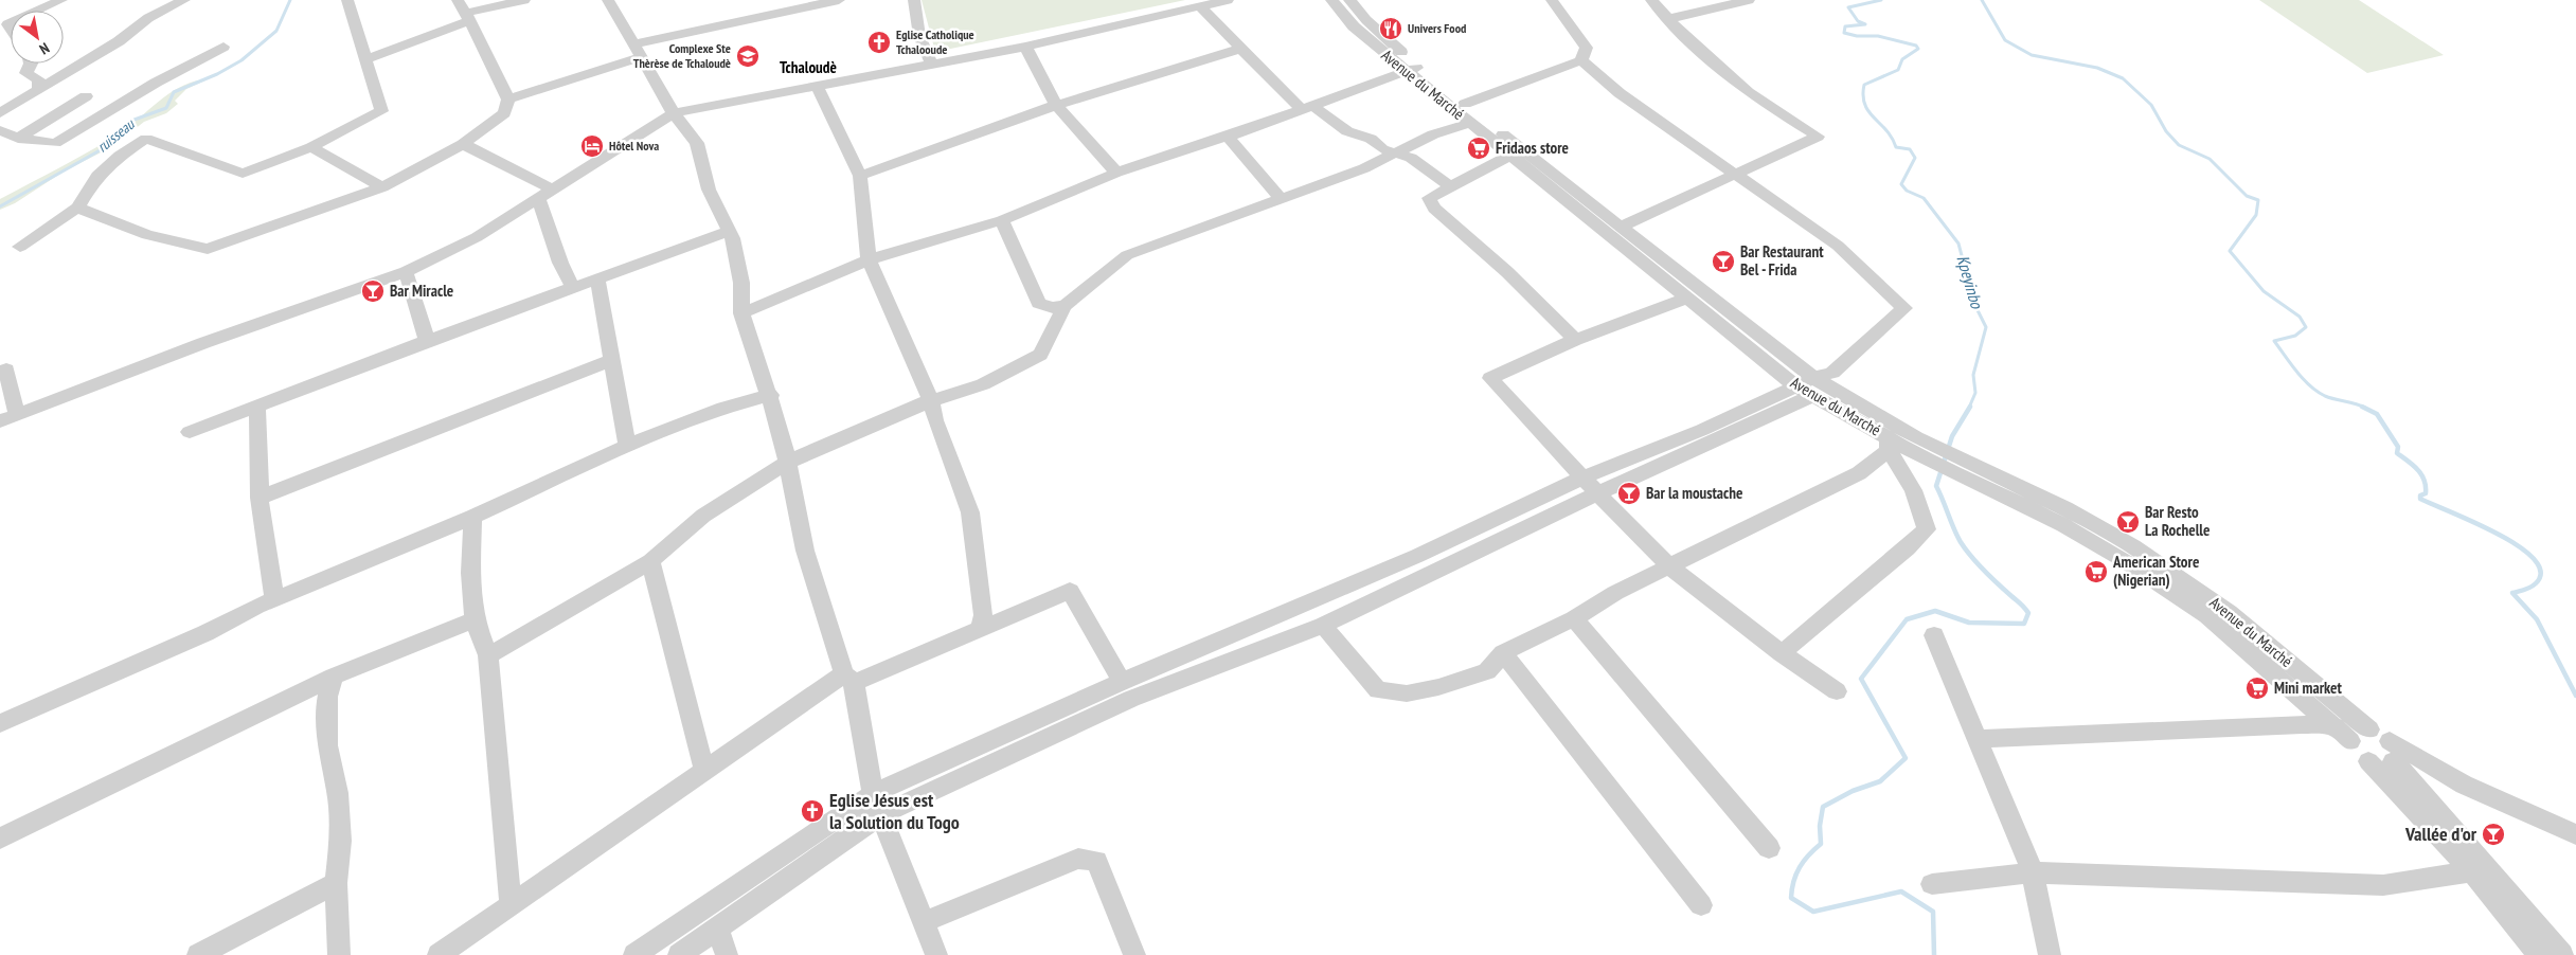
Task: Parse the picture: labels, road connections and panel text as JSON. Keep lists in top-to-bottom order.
{
  "streets": {
    "street": ["Avenue du Marché"]
  },
  "districts": ["Tchaloudè"],
  "water": ["ruisseau", "Kpeyinbo"],
  "places": {
    "restaurant": ["Univers Food"],
    "church": ["Eglise Catholique Tchalooude", "Eglise Jésus est la Solution du Togo"],
    "school or university": ["Complexe Ste Thèrèse de Tchaloudè"],
    "hotel": ["Hôtel Nova"],
    "supermarket": ["Fridaos store", "American Store (Nigerian)", "Mini market"],
    "bar": [
      "Bar Restaurant Bel - Frida",
      "Bar Miracle",
      "Bar la moustache",
      "Bar Resto La Rochelle",
      "Vallée d'or"
    ]
  },
  "north": "bottom right"
}
